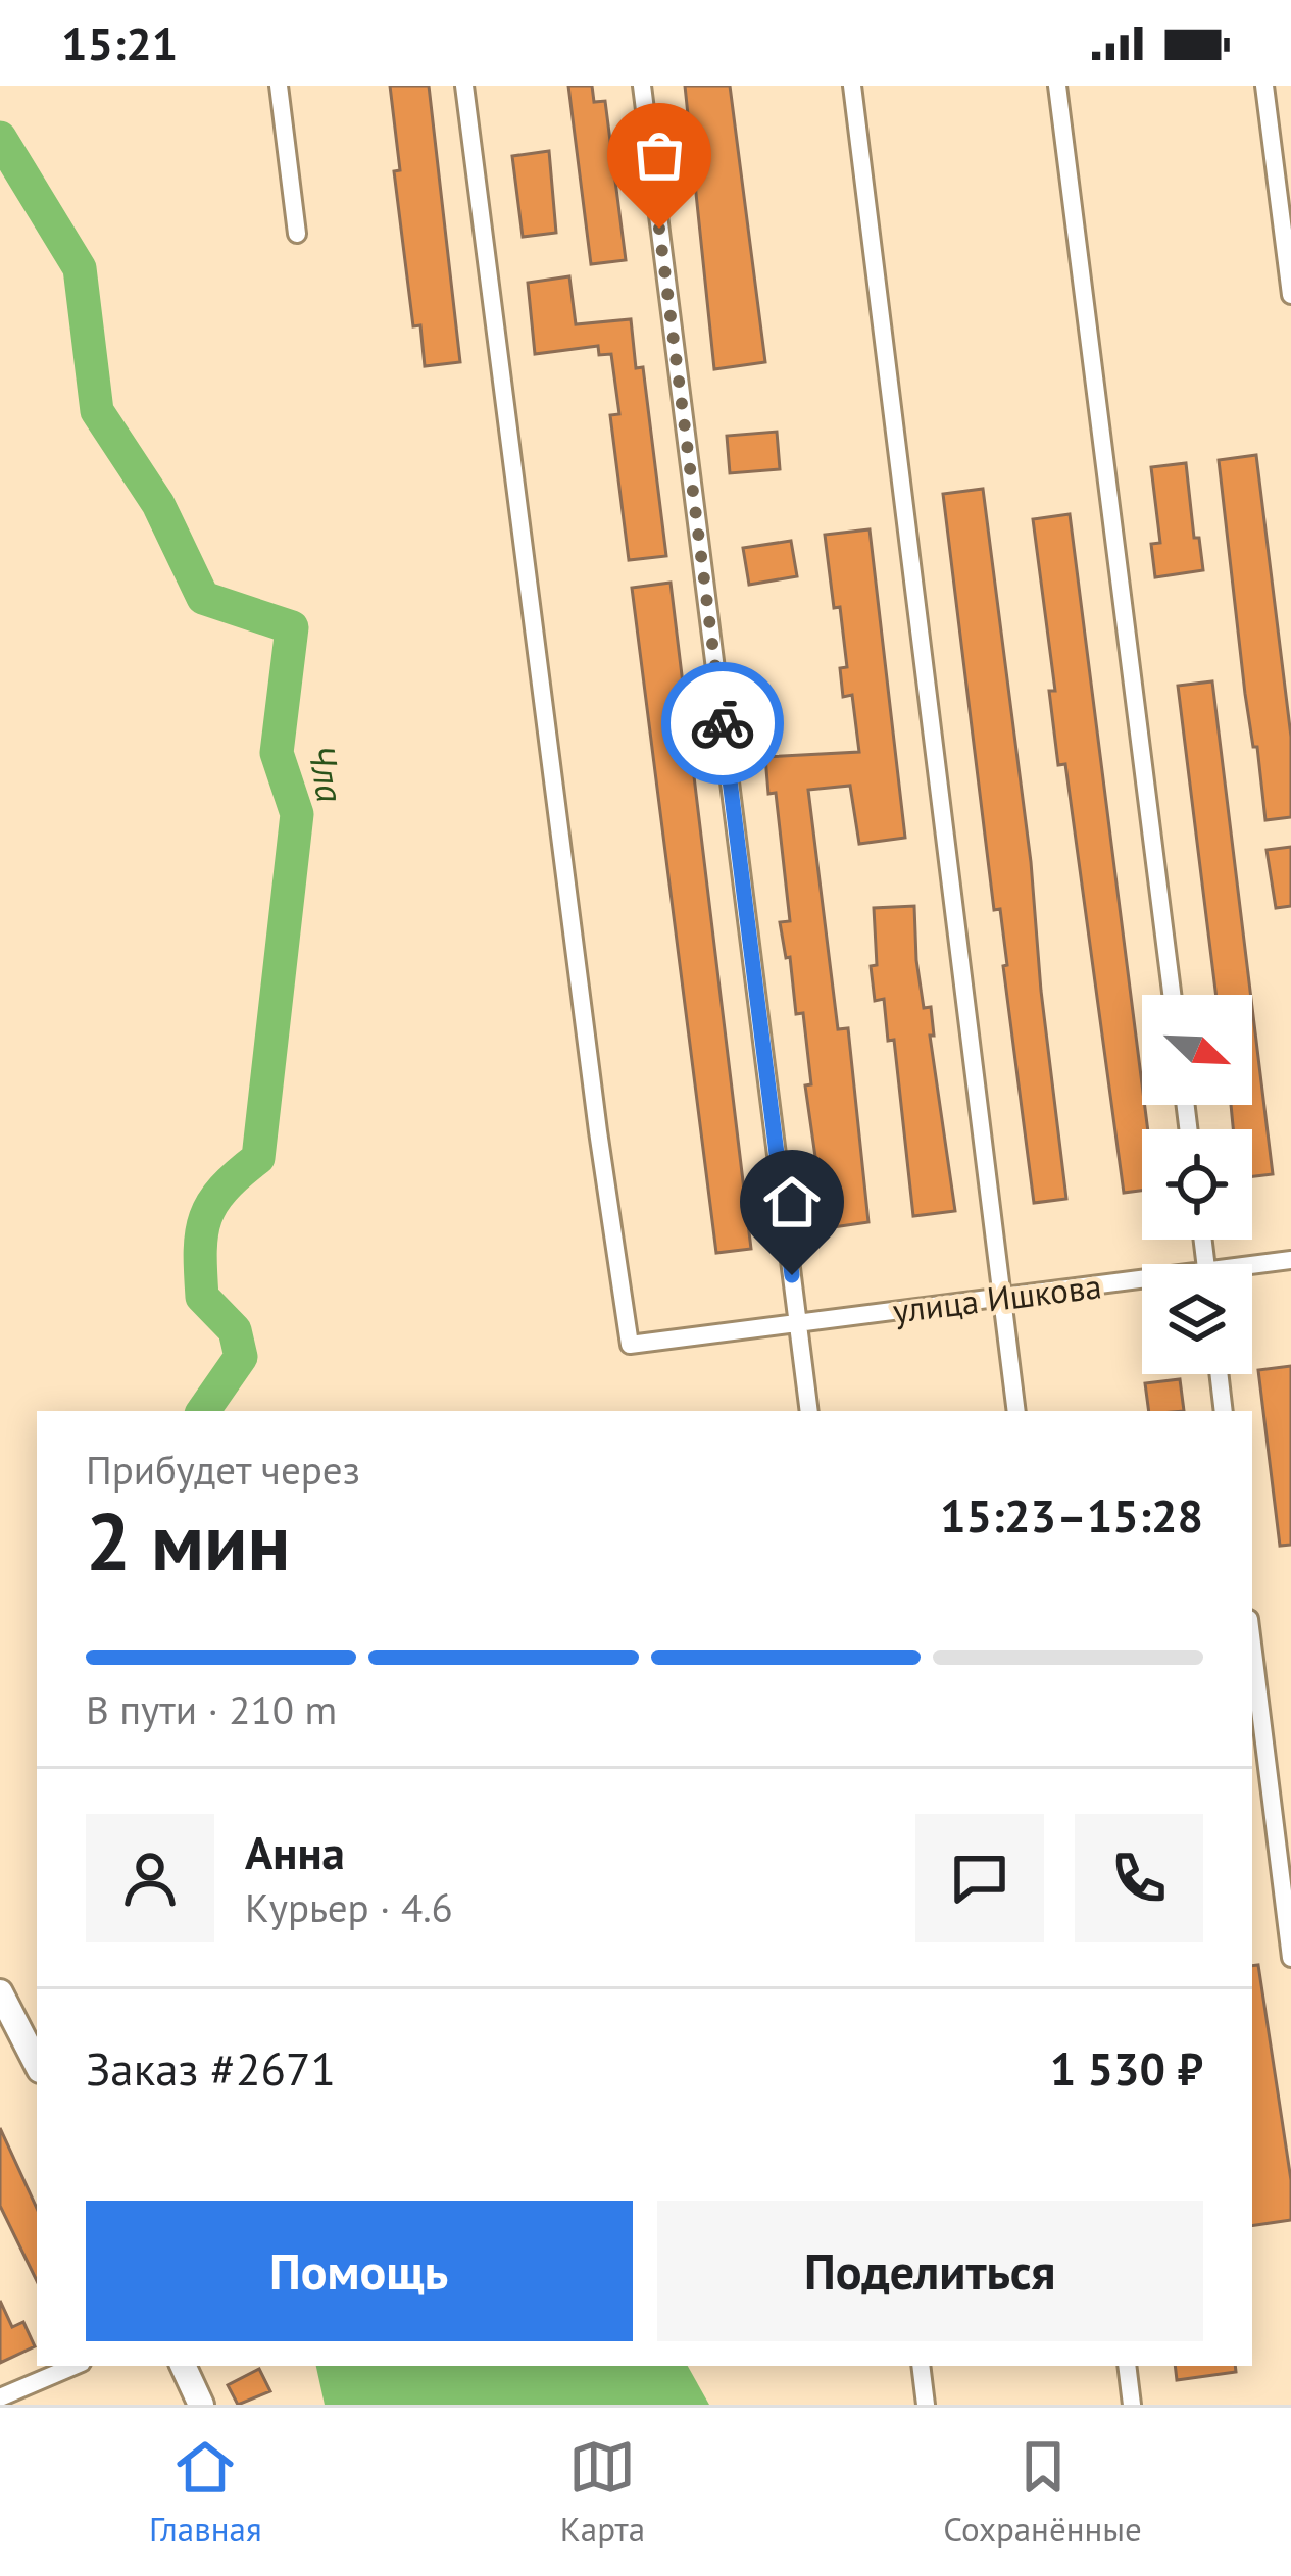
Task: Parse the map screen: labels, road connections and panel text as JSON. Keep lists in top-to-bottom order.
{
  "streets": {
    "street": ["улица Ишкова"]
  },
  "water": ["Чла"],
  "north": "bottom right",
  "page": {
    "status": "15:21",
    "heading": ["2 мин", "Прибудет через", "15:23–15:28"],
    "panel": [
      "Анна",
      "Курьер · 4.6",
      "Заказ #2671",
      "1 530 ₽"
    ],
    "bar": "В пути · 210 m",
    "buttons": ["Помощь", "Поделиться"],
    "tabs": ["Главная", "Карта", "Сохранённые"]
  }
}
